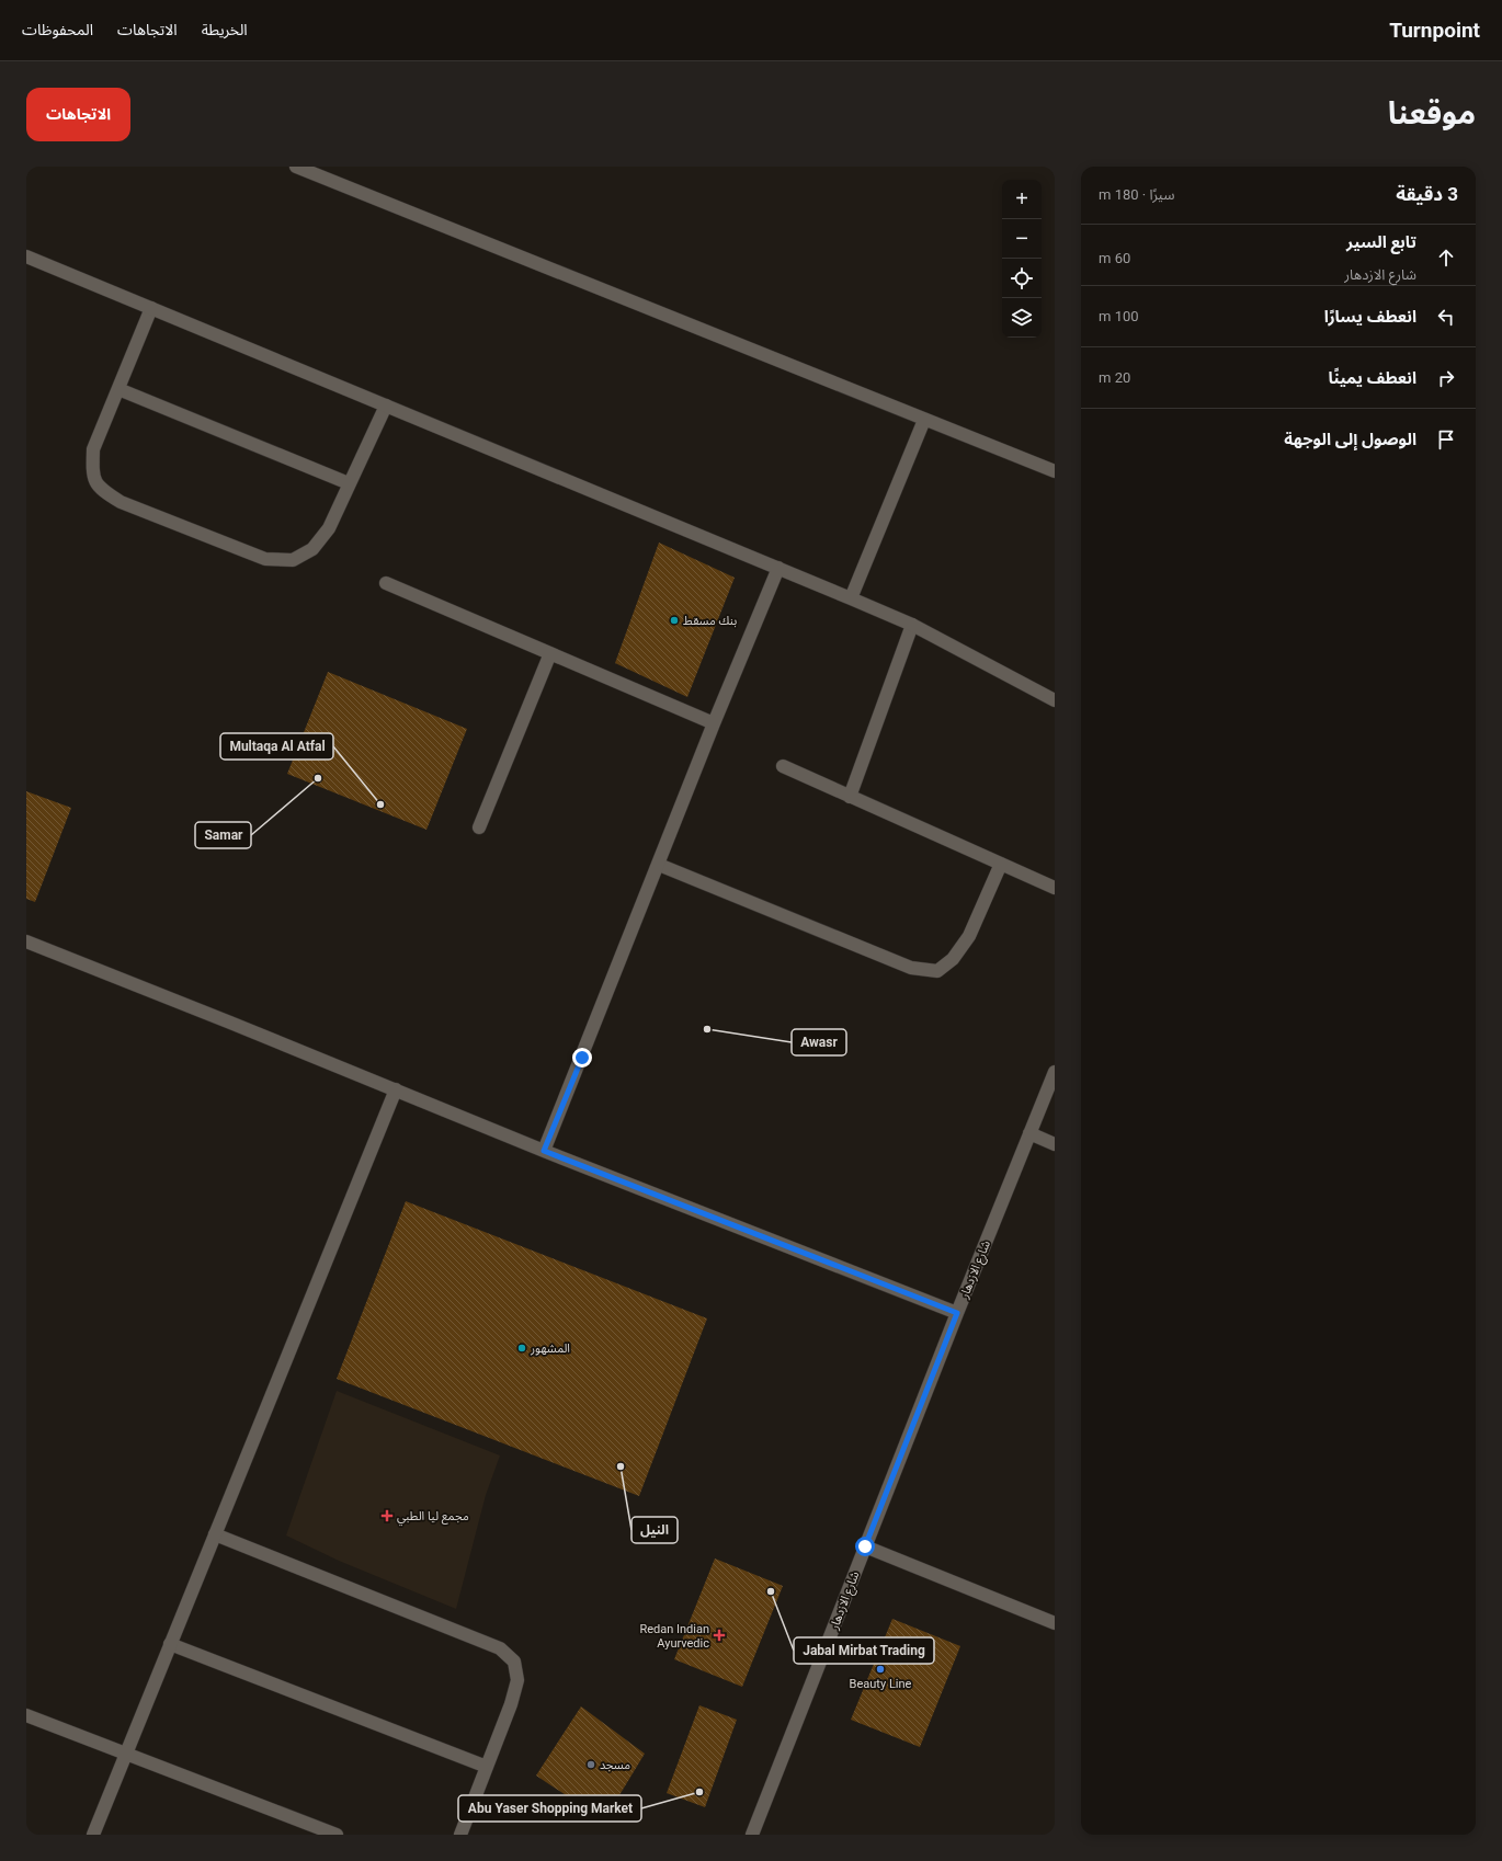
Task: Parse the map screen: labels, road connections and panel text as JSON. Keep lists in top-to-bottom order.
{
  "streets": {
    "street": ["شارع الازدهار"]
  },
  "places": {
    "other": [
      "بنك مسقط",
      "Samar",
      "Multaqa Al Atfal",
      "Awasr",
      "المشهور",
      "النيل",
      "Jabal Mirbat Trading",
      "Beauty Line",
      "مسجد",
      "Abu Yaser Shopping Market"
    ],
    "health": ["مجمع ليا الطبي", "Redan Indian Ayurvedic"]
  },
  "page": {
    "header": "Turnpoint",
    "nav": ["الخريطة", "الاتجاهات", "المحفوظات"],
    "title": "موقعنا",
    "buttons": "الاتجاهات",
    "heading": ["3 دقيقة", "سيرًا · 180 m"],
    "map_buttons": ["+", "−"],
    "list": [
      ["تابع السير", "شارع الازدهار", "60 m"],
      ["انعطف يسارًا", "100 m"],
      ["انعطف يمينًا", "20 m"],
      "الوصول إلى الوجهة"
    ]
  }
}
